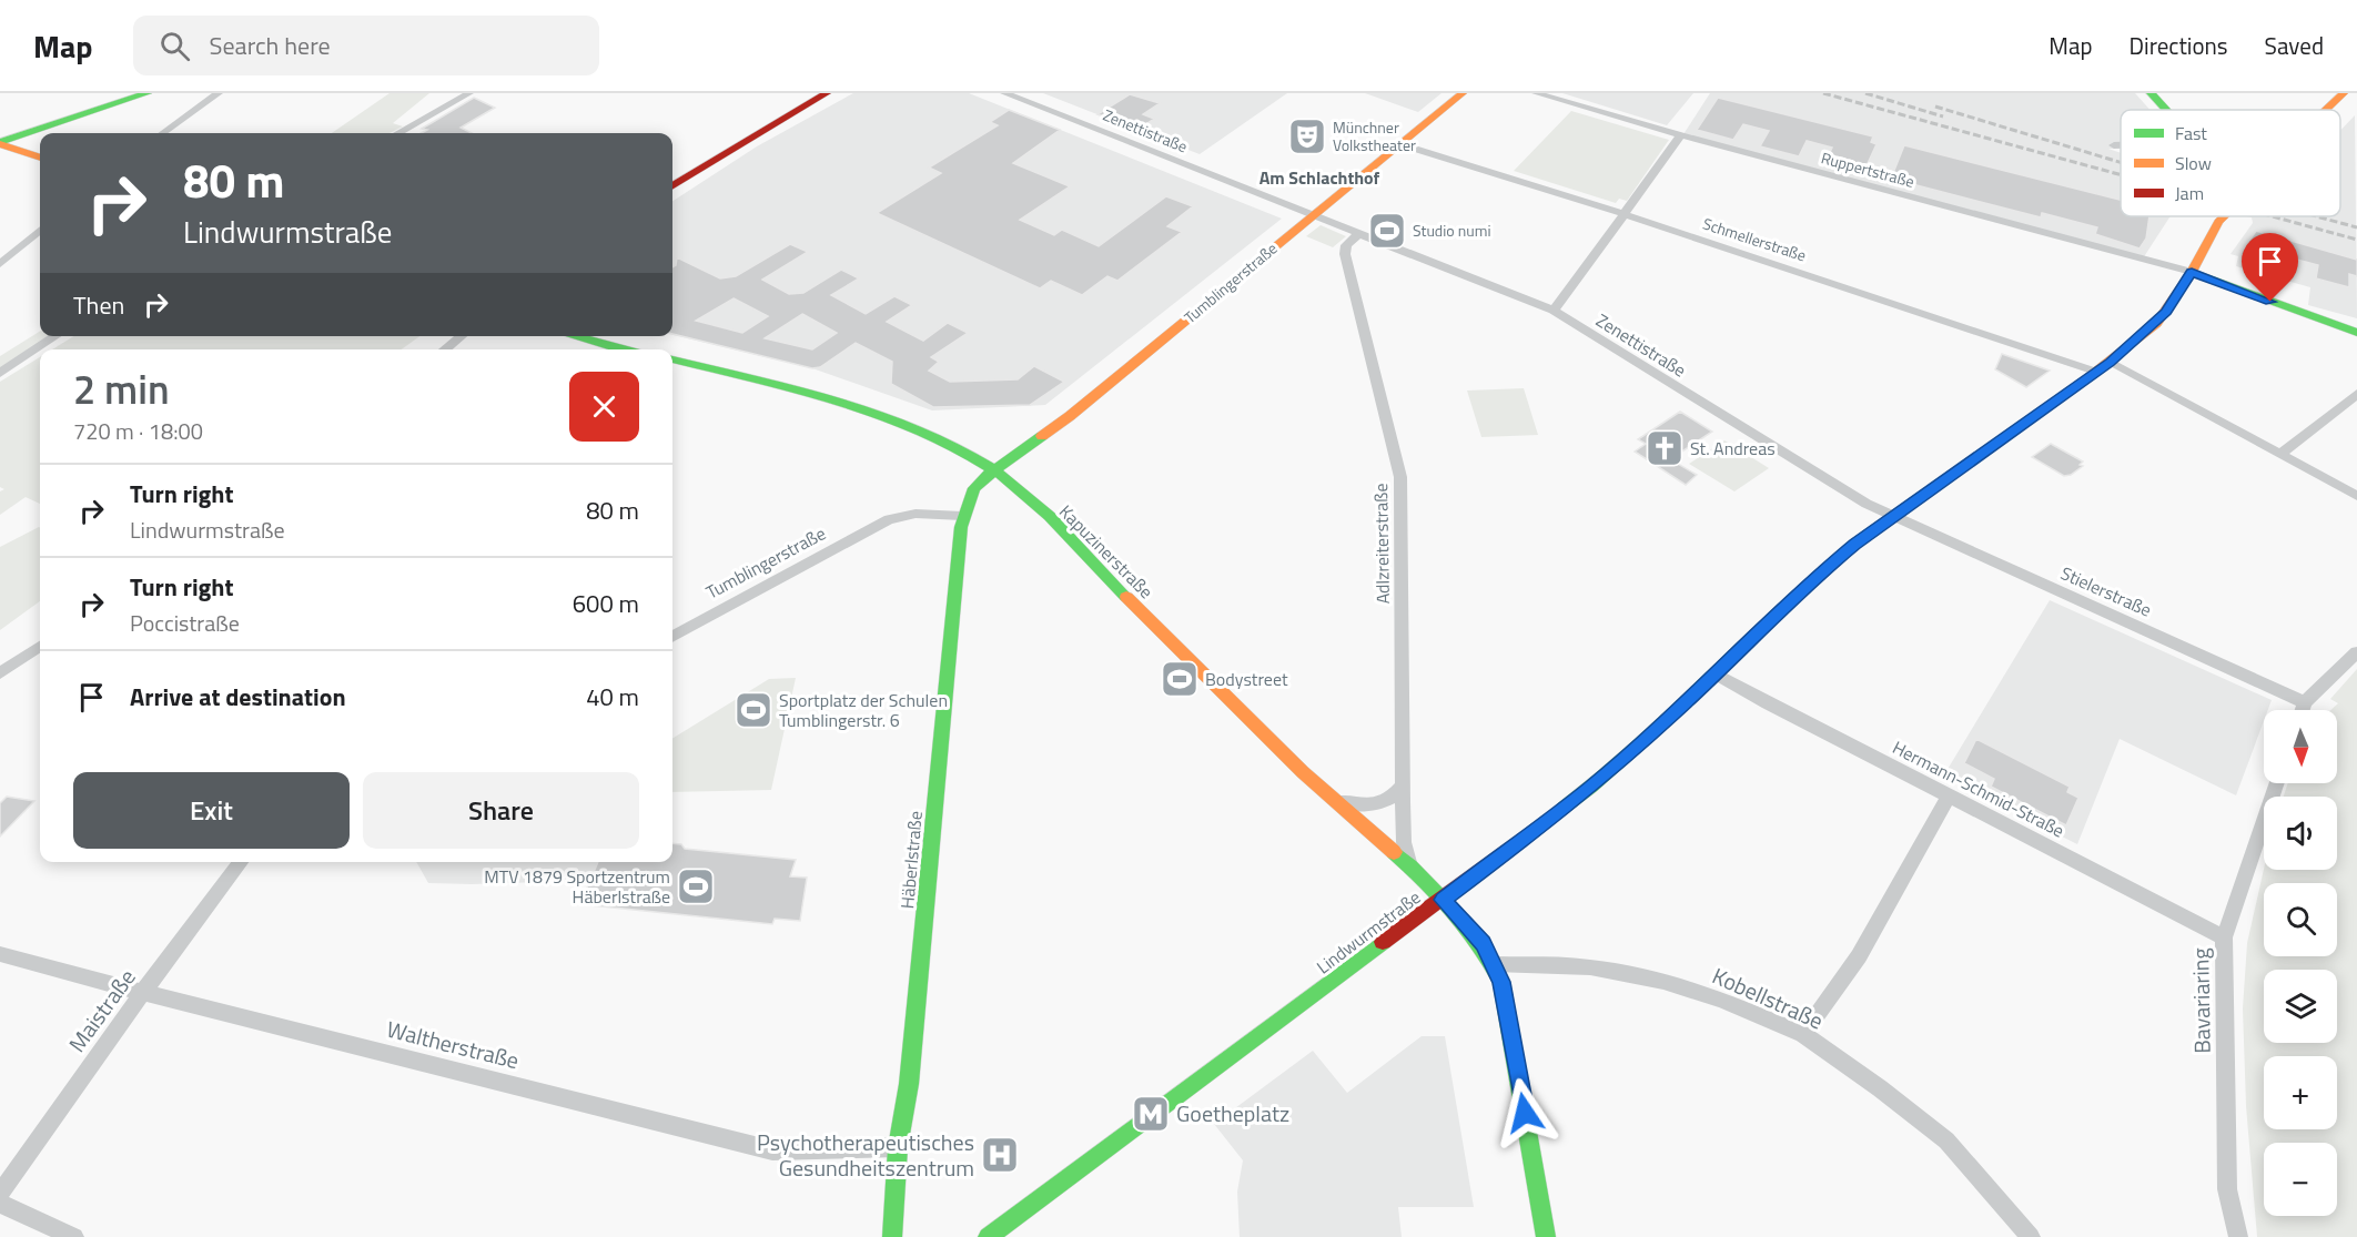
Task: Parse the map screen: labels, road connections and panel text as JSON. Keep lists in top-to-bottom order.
{
  "streets": {
    "main road": [
      "Tumblingerstraße",
      "Kapuzinerstraße",
      "Häberlstraße",
      "Lindwurmstraße"
    ],
    "street": [
      "Zenettistraße",
      "Ruppertstraße",
      "Schmellerstraße",
      "Adlzreiterstraße",
      "Stielerstraße",
      "Hermann-Schmid-Straße",
      "Kobellstraße",
      "Bavariaring",
      "Maistraße",
      "Waltherstraße"
    ]
  },
  "crossings": [
    ["Zenettistraße", "Tumblingerstraße"],
    ["Zenettistraße", "Adlzreiterstraße"],
    ["Zenettistraße", "Stielerstraße"],
    ["Zenettistraße", "Lindwurmstraße"],
    ["Ruppertstraße", "Lindwurmstraße"],
    ["Schmellerstraße", "Tumblingerstraße"],
    ["Schmellerstraße", "Lindwurmstraße"],
    ["Tumblingerstraße", "Kapuzinerstraße"],
    ["Tumblingerstraße", "Häberlstraße"],
    ["Adlzreiterstraße", "Kapuzinerstraße"],
    ["Kapuzinerstraße", "Lindwurmstraße"],
    ["Kapuzinerstraße", "Kobellstraße"],
    ["Stielerstraße", "Lindwurmstraße"],
    ["Hermann-Schmid-Straße", "Lindwurmstraße"],
    ["Hermann-Schmid-Straße", "Bavariaring"],
    ["Häberlstraße", "Waltherstraße"],
    ["Maistraße", "Waltherstraße"]
  ],
  "districts": ["Am Schlachthof"],
  "places": {
    "theatre": ["Münchner Volkstheater"],
    "sports": [
      "Studio numi",
      "Bodystreet",
      "Sportplatz der Schulen Tumblingerstr. 6",
      "MTV 1879 Sportzentrum Häberlstraße"
    ],
    "church": ["St. Andreas"],
    "metro station": ["Goetheplatz"],
    "hospital": ["Psychotherapeutisches Gesundheitszentrum"]
  },
  "legend": ["Fast", "Slow", "Jam"],
  "north": "bottom",
  "page": {
    "header": "Map",
    "search": "Search here",
    "nav": ["Map", "Directions", "Saved"],
    "turn": ["80 m", "Lindwurmstraße"],
    "then": "Then",
    "heading": ["2 min", "720 m · 18:00"],
    "list": [
      {
        "name": "Turn right",
        "note": "Lindwurmstraße",
        "value": "80 m"
      },
      {
        "name": "Turn right",
        "note": "Poccistraße",
        "value": "600 m"
      },
      {
        "name": "Arrive at destination",
        "value": "40 m"
      }
    ],
    "map_buttons": ["+", "−"],
    "buttons": ["Exit", "Share"]
  }
}
